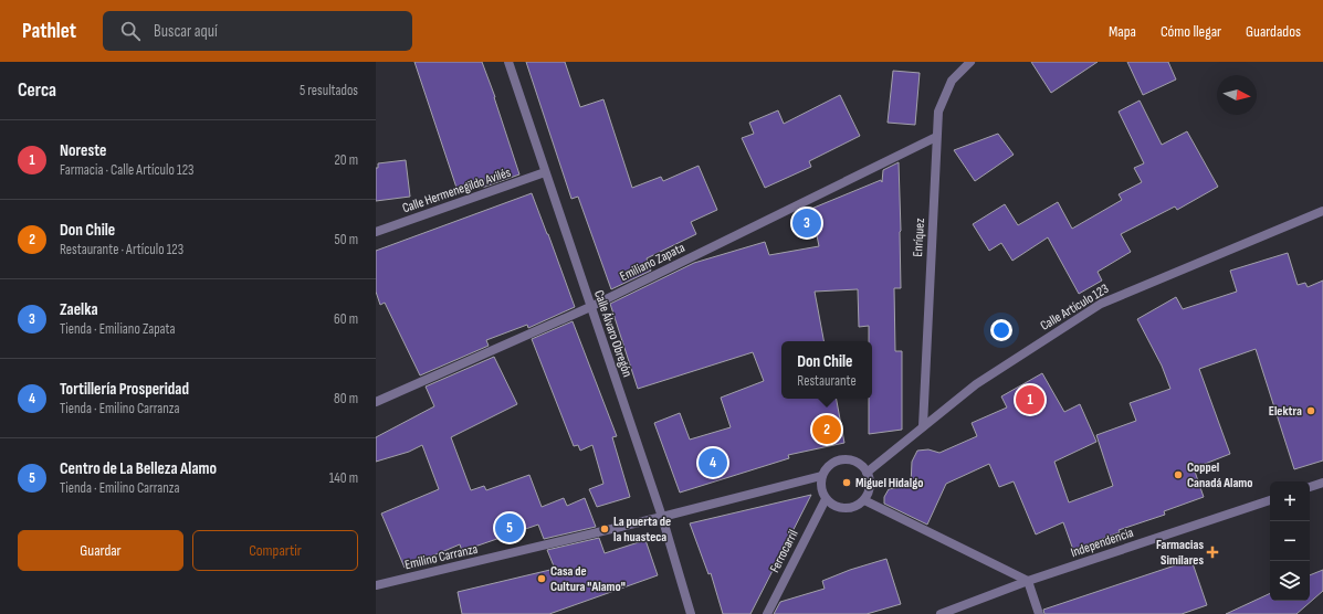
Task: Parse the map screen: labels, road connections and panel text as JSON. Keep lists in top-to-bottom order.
{
  "streets": {
    "street": [
      "Calle Hermenegildo Avilés",
      "Enríquez",
      "Emiliano Zapata",
      "Calle Artículo 123",
      "Calle Álvaro Obregón",
      "Independencia",
      "Ferrocarril",
      "Emilino Carranza"
    ]
  },
  "crossings": [
    ["Calle Hermenegildo Avilés", "Calle Álvaro Obregón"],
    ["Enríquez", "Emiliano Zapata"],
    ["Enríquez", "Calle Artículo 123"],
    ["Emiliano Zapata", "Calle Álvaro Obregón"],
    ["Calle Artículo 123", "Ferrocarril"],
    ["Calle Artículo 123", "Emilino Carranza"],
    ["Calle Álvaro Obregón", "Emilino Carranza"],
    ["Ferrocarril", "Emilino Carranza"]
  ],
  "places": {
    "other": [
      "Elektra",
      "Coppel Canadá Alamo",
      "Miguel Hidalgo",
      "La puerta de la huasteca",
      "Casa de Cultura \"Alamo\""
    ],
    "health": ["Farmacias Similares"]
  },
  "north": "right",
  "page": {
    "header": "Pathlet",
    "search": "Buscar aquí",
    "nav": ["Mapa", "Cómo llegar", "Guardados"],
    "heading": ["Cerca", "5 resultados"],
    "list": [
      {
        "mark": "1",
        "name": "Noreste",
        "note": "Farmacia · Calle Artículo 123",
        "value": "20 m"
      },
      {
        "mark": "2",
        "name": "Don Chile",
        "note": "Restaurante · Artículo 123",
        "value": "50 m"
      },
      {
        "mark": "3",
        "name": "Zaelka",
        "note": "Tienda · Emiliano Zapata",
        "value": "60 m"
      },
      {
        "mark": "4",
        "name": "Tortillería Prosperidad",
        "note": "Tienda · Emilino Carranza",
        "value": "80 m"
      },
      {
        "mark": "5",
        "name": "Centro de La Belleza Alamo",
        "note": "Tienda · Emilino Carranza",
        "value": "140 m"
      }
    ],
    "pins": [
      "3",
      "1",
      "2",
      "4",
      "5"
    ],
    "popup": ["Don Chile", "Restaurante"],
    "map_buttons": ["+", "−"],
    "buttons": ["Guardar", "Compartir"]
  }
}
